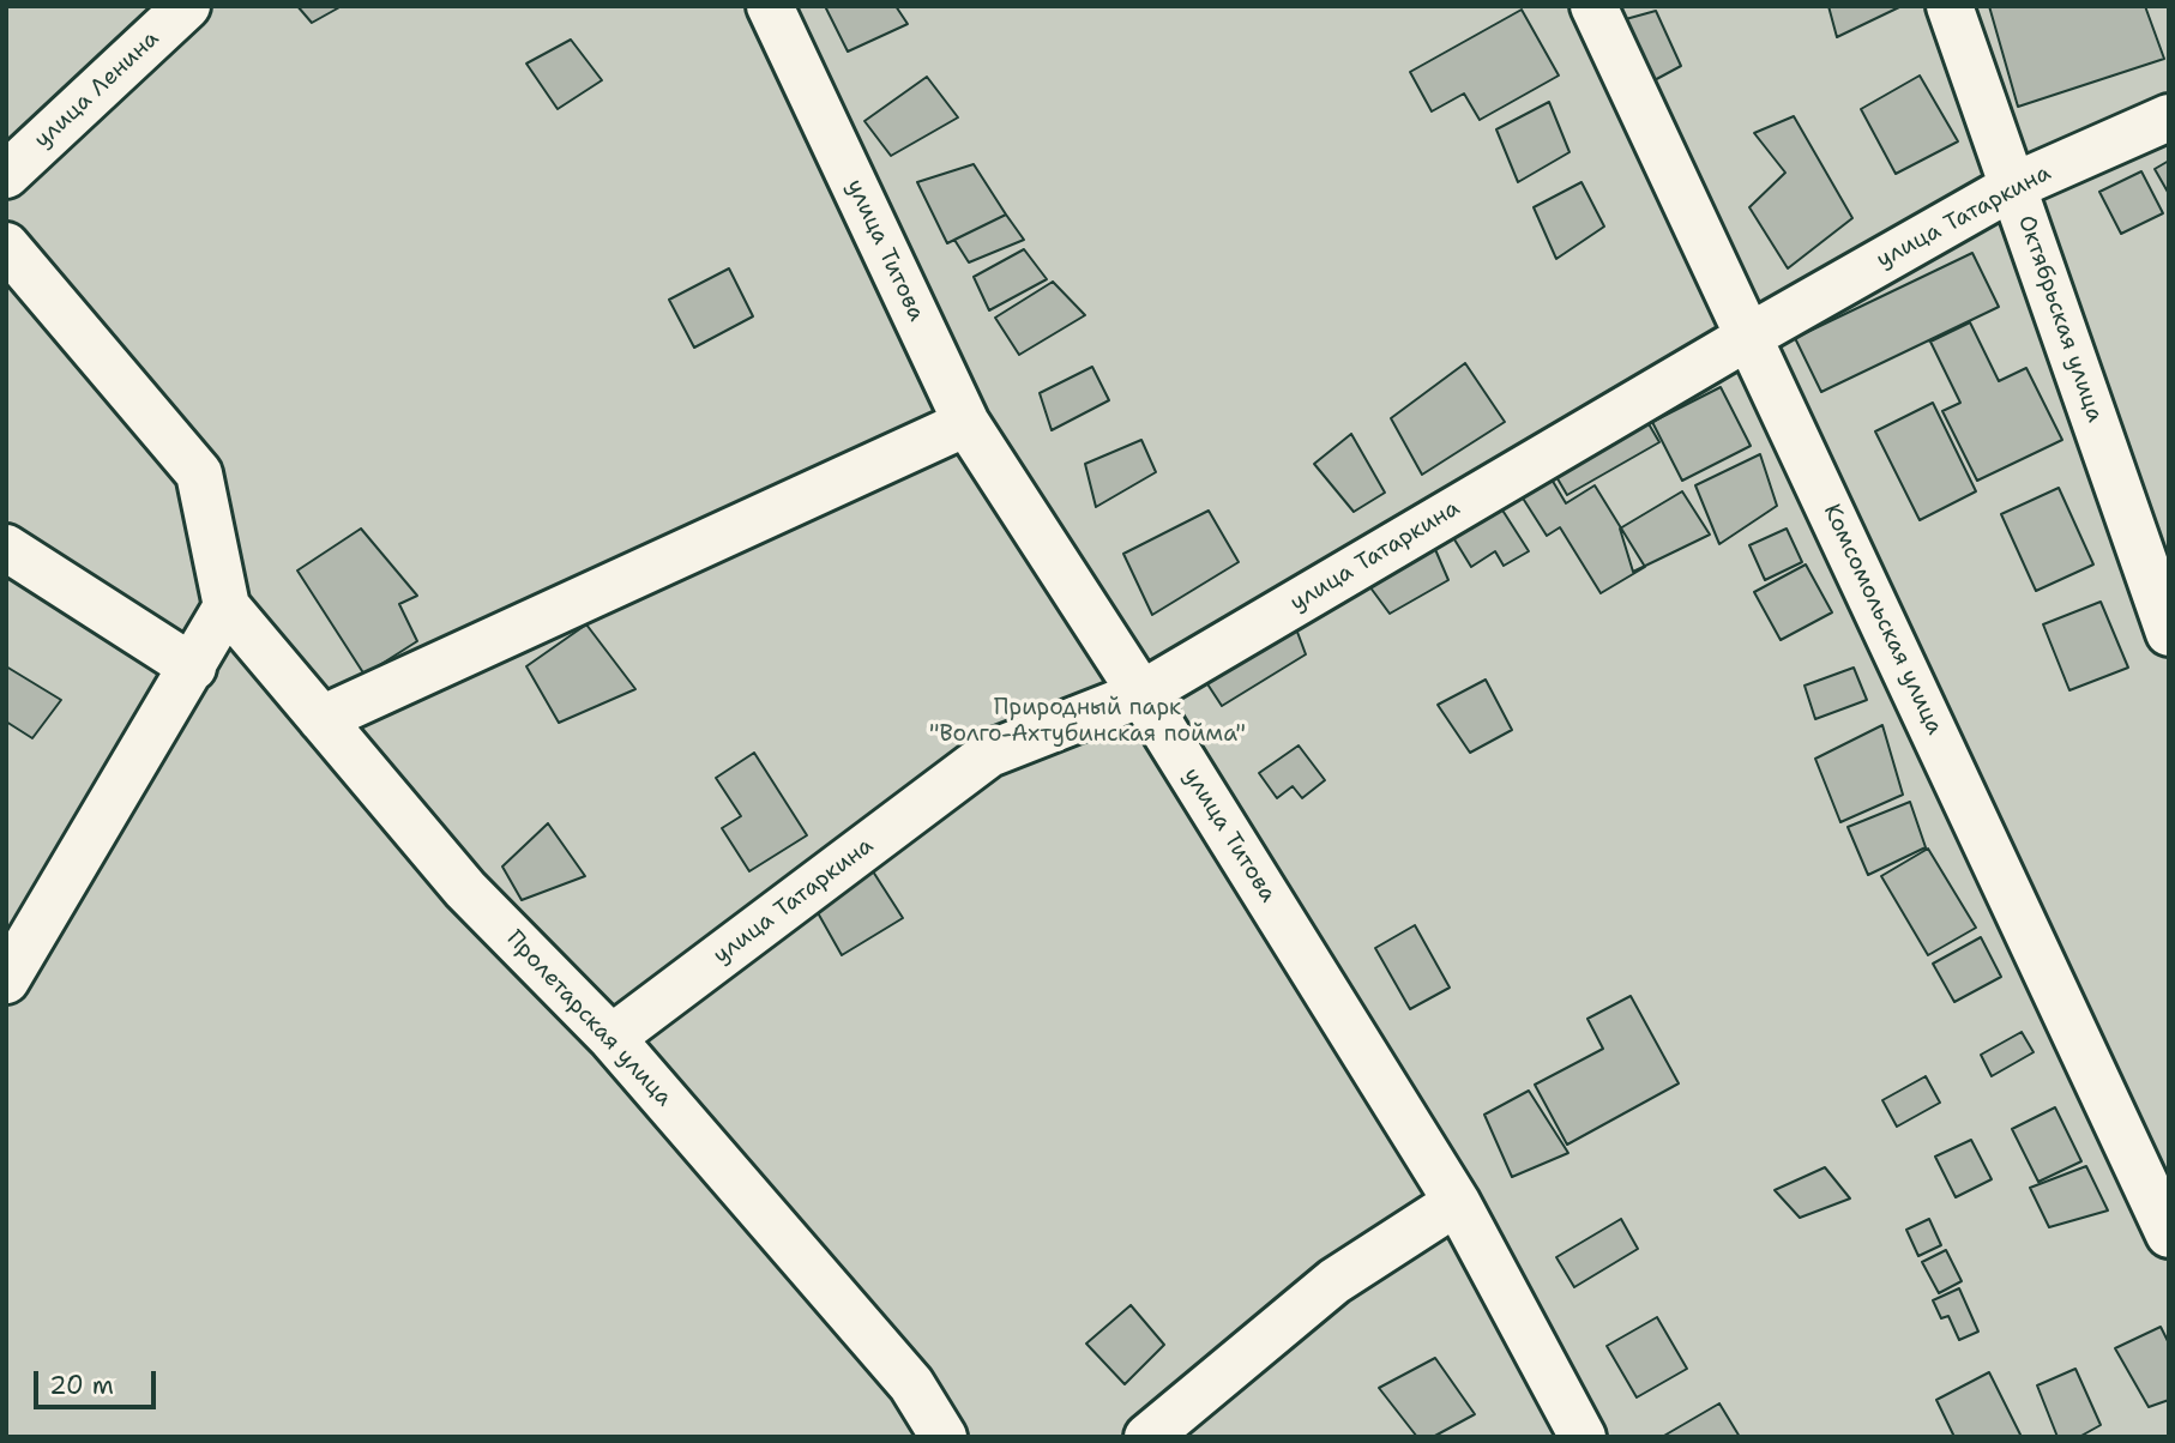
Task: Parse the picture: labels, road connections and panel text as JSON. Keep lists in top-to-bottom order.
{
  "streets": {
    "street": [
      "улица Ленина",
      "улица Татаркина",
      "улица Титова",
      "Октябрьская улица",
      "Комсомольская улица",
      "Пролетарская улица"
    ]
  },
  "crossings": [
    ["улица Татаркина", "улица Титова"],
    ["улица Татаркина", "Октябрьская улица"],
    ["улица Татаркина", "Комсомольская улица"],
    ["улица Татаркина", "Пролетарская улица"]
  ],
  "parks": ["Природный парк \"Волго-Ахтубинская пойма\""],
  "scale_bar": "20 m"
}
